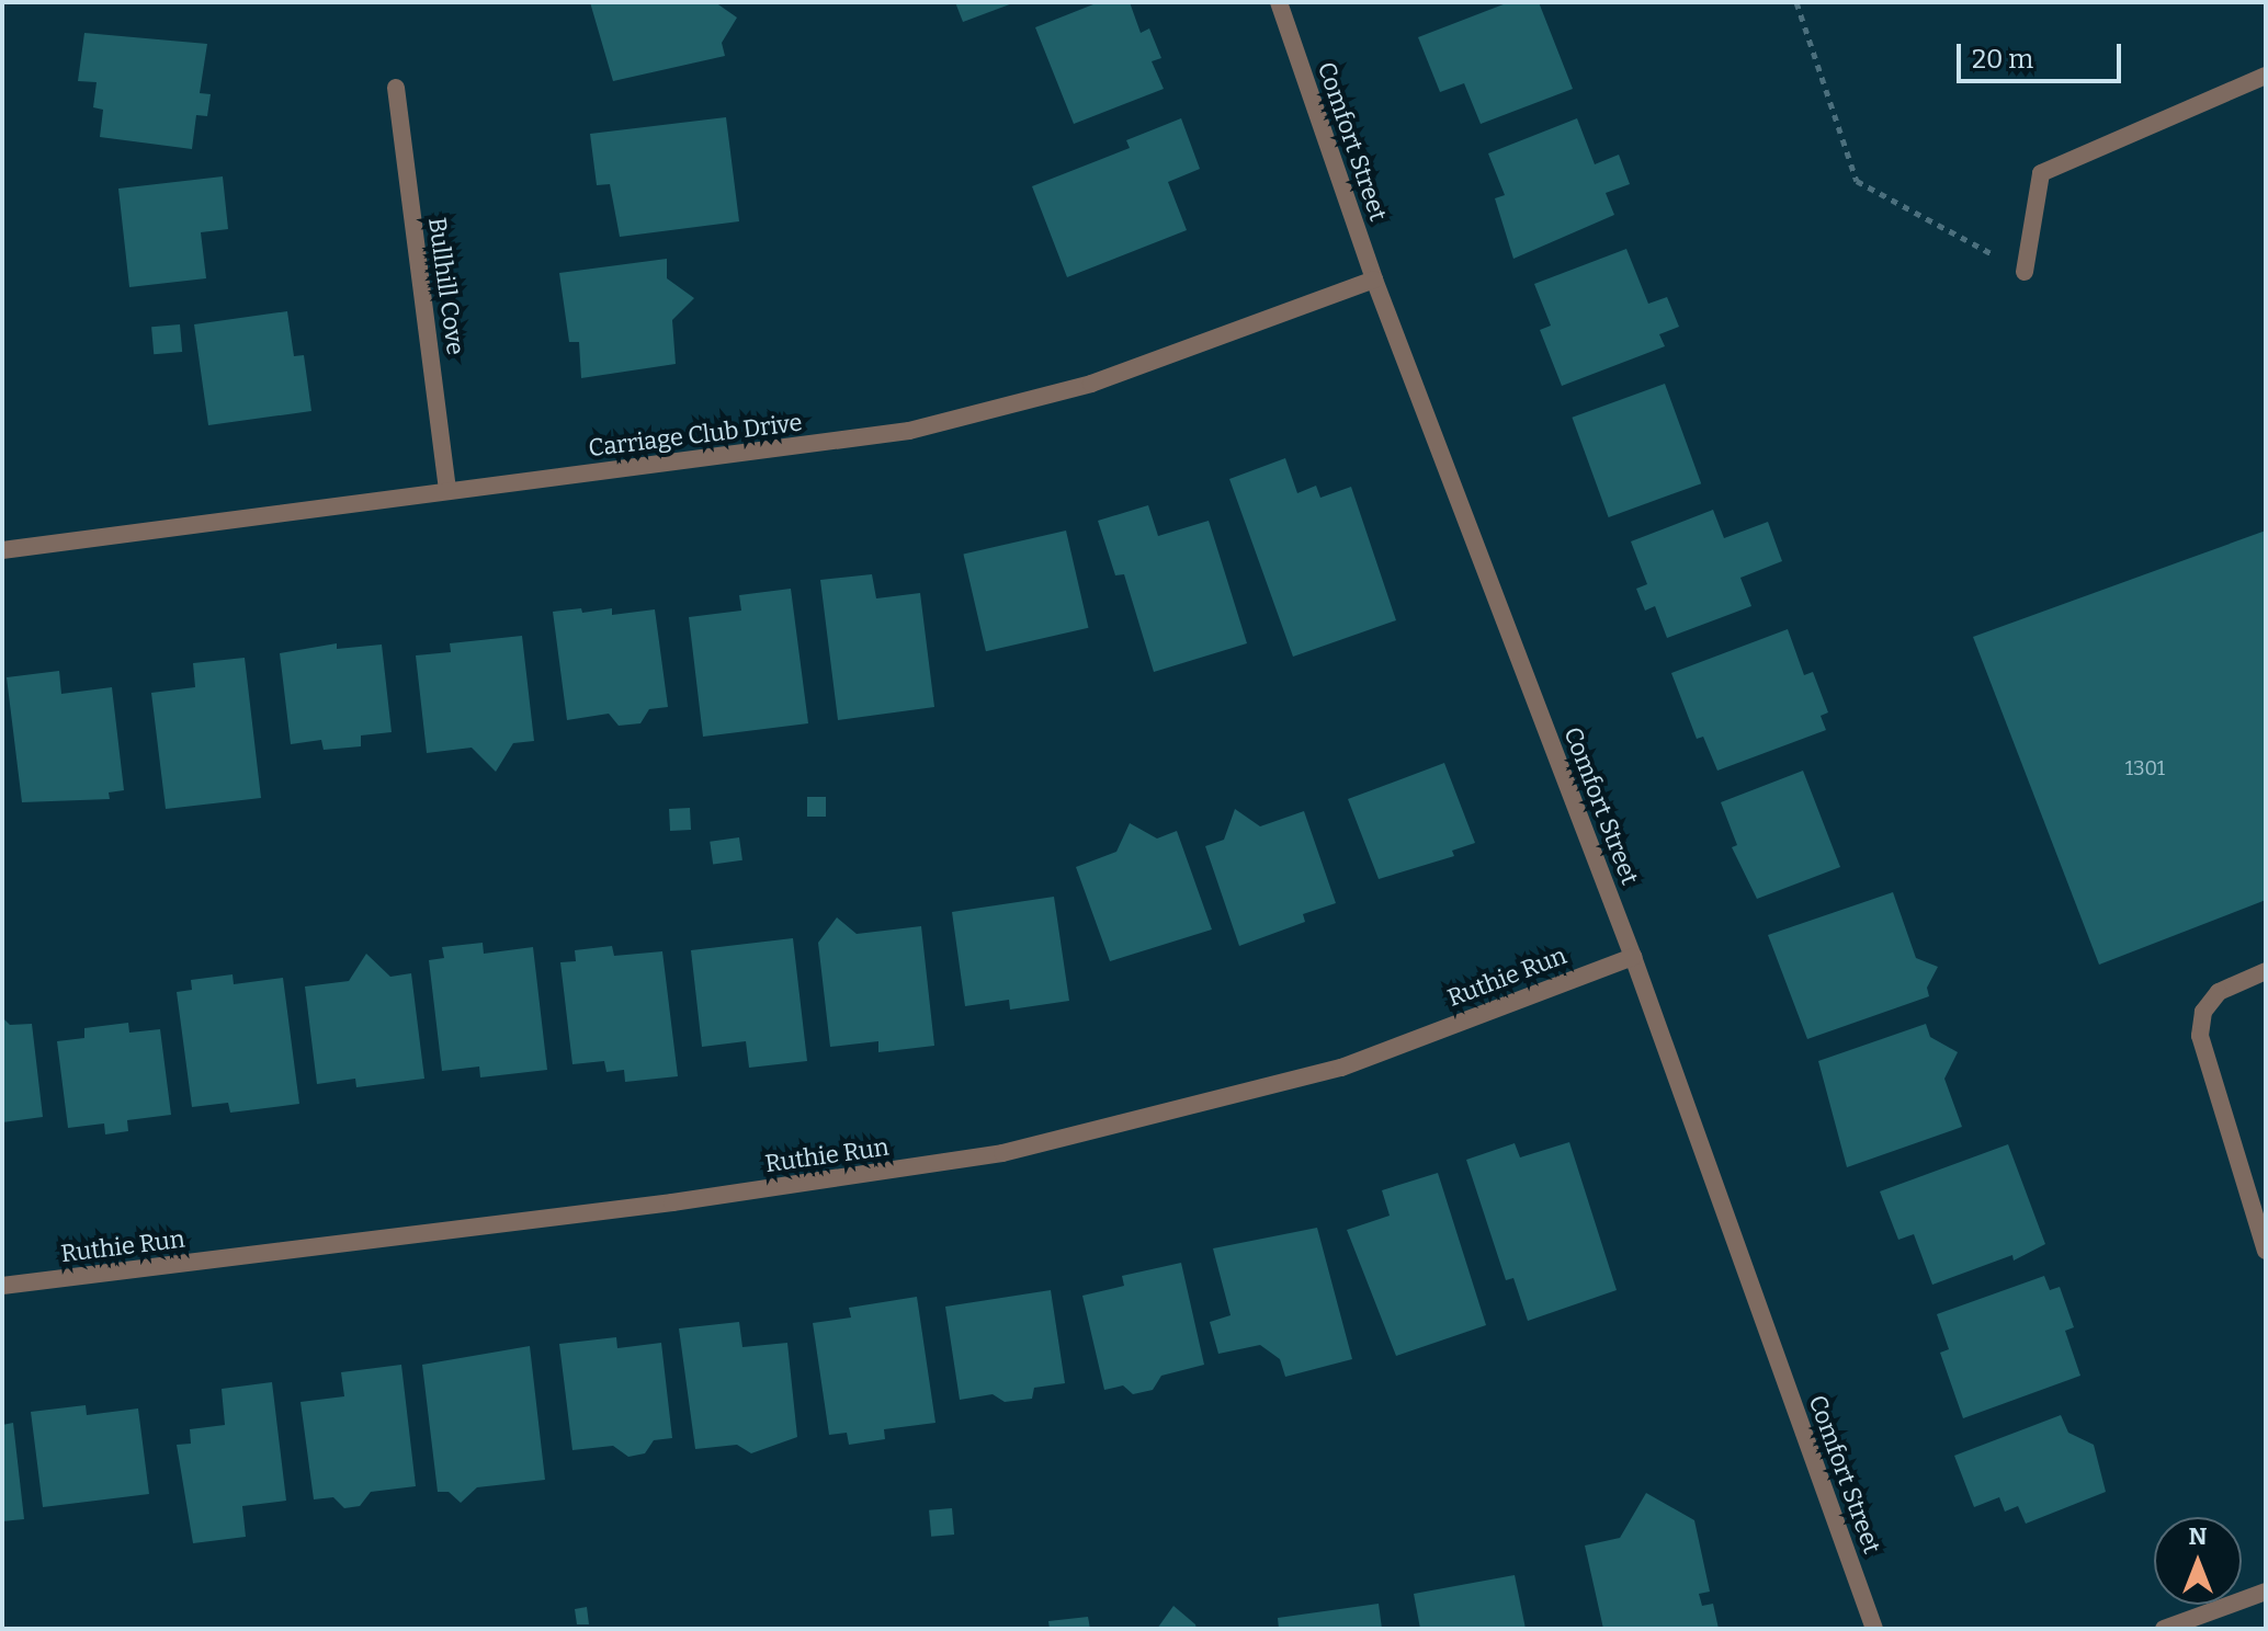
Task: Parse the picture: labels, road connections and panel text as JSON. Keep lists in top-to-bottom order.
{
  "streets": {
    "street": [
      "Comfort Street",
      "Bullhill Cove",
      "Carriage Club Drive",
      "Ruthie Run"
    ]
  },
  "crossings": [
    ["Comfort Street", "Carriage Club Drive"],
    ["Comfort Street", "Ruthie Run"],
    ["Bullhill Cove", "Carriage Club Drive"]
  ],
  "house_numbers": ["1301"],
  "scale_bar": "20 m",
  "north": "top"
}
